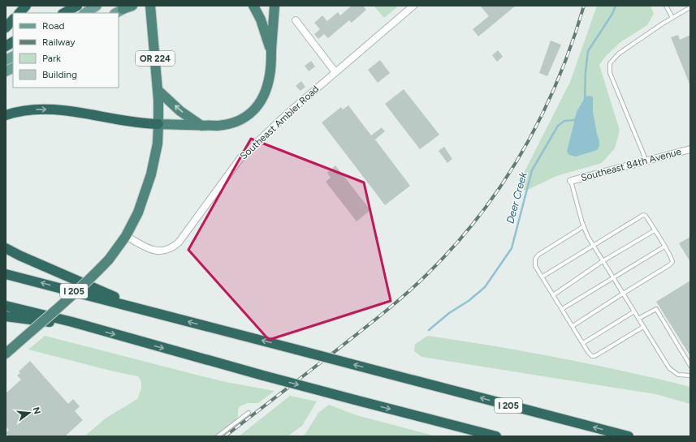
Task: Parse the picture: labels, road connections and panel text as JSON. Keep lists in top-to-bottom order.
{
  "streets": {
    "highway": ["OR 224", "I 205"],
    "street": ["Southeast Ambler Road", "Southeast 84th Avenue"]
  },
  "crossings": [
    ["OR 224", "Southeast Ambler Road"]
  ],
  "water": ["Deer Creek"],
  "legend": [
    "Road",
    "Railway",
    "Park",
    "Building"
  ],
  "north": "right"
}
